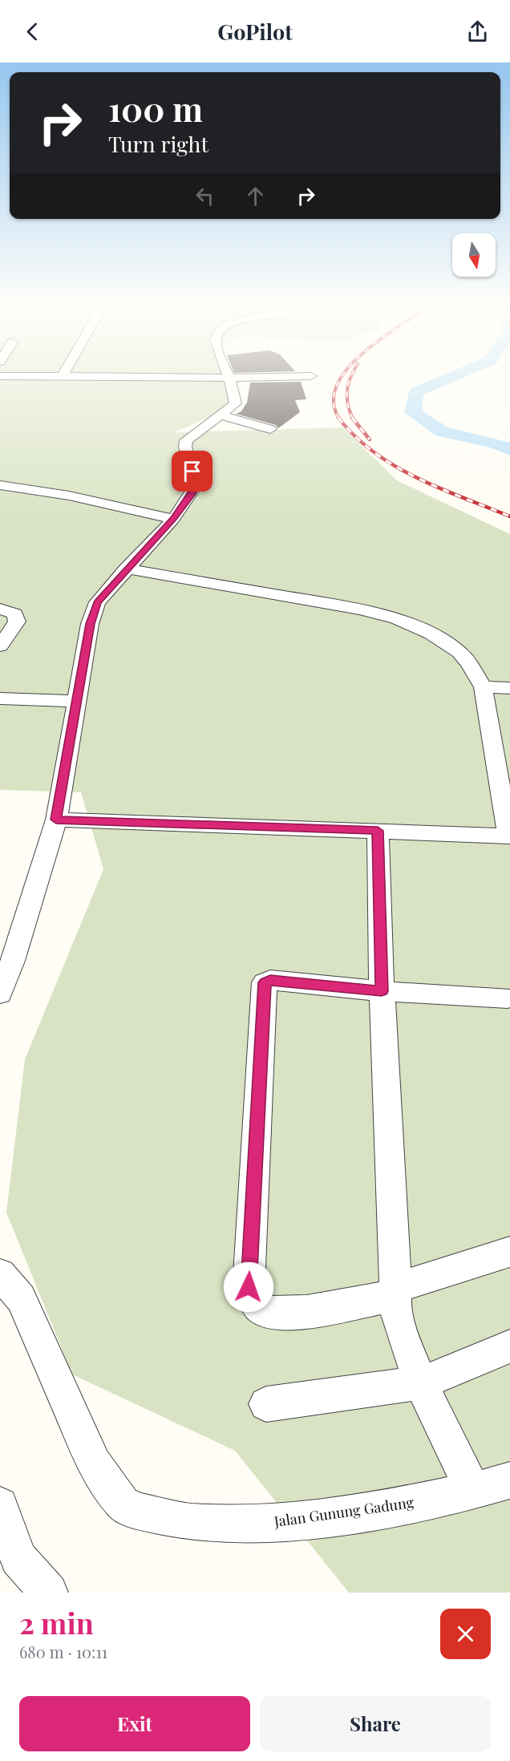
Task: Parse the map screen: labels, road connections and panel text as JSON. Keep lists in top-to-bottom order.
{
  "streets": {
    "street": ["Jalan Gunung Gadung"]
  },
  "north": "bottom",
  "page": {
    "header": "GoPilot",
    "turn": ["100 m", "Turn right"],
    "heading": ["2 min", "680 m · 10:11"],
    "buttons": ["Exit", "Share"]
  }
}
